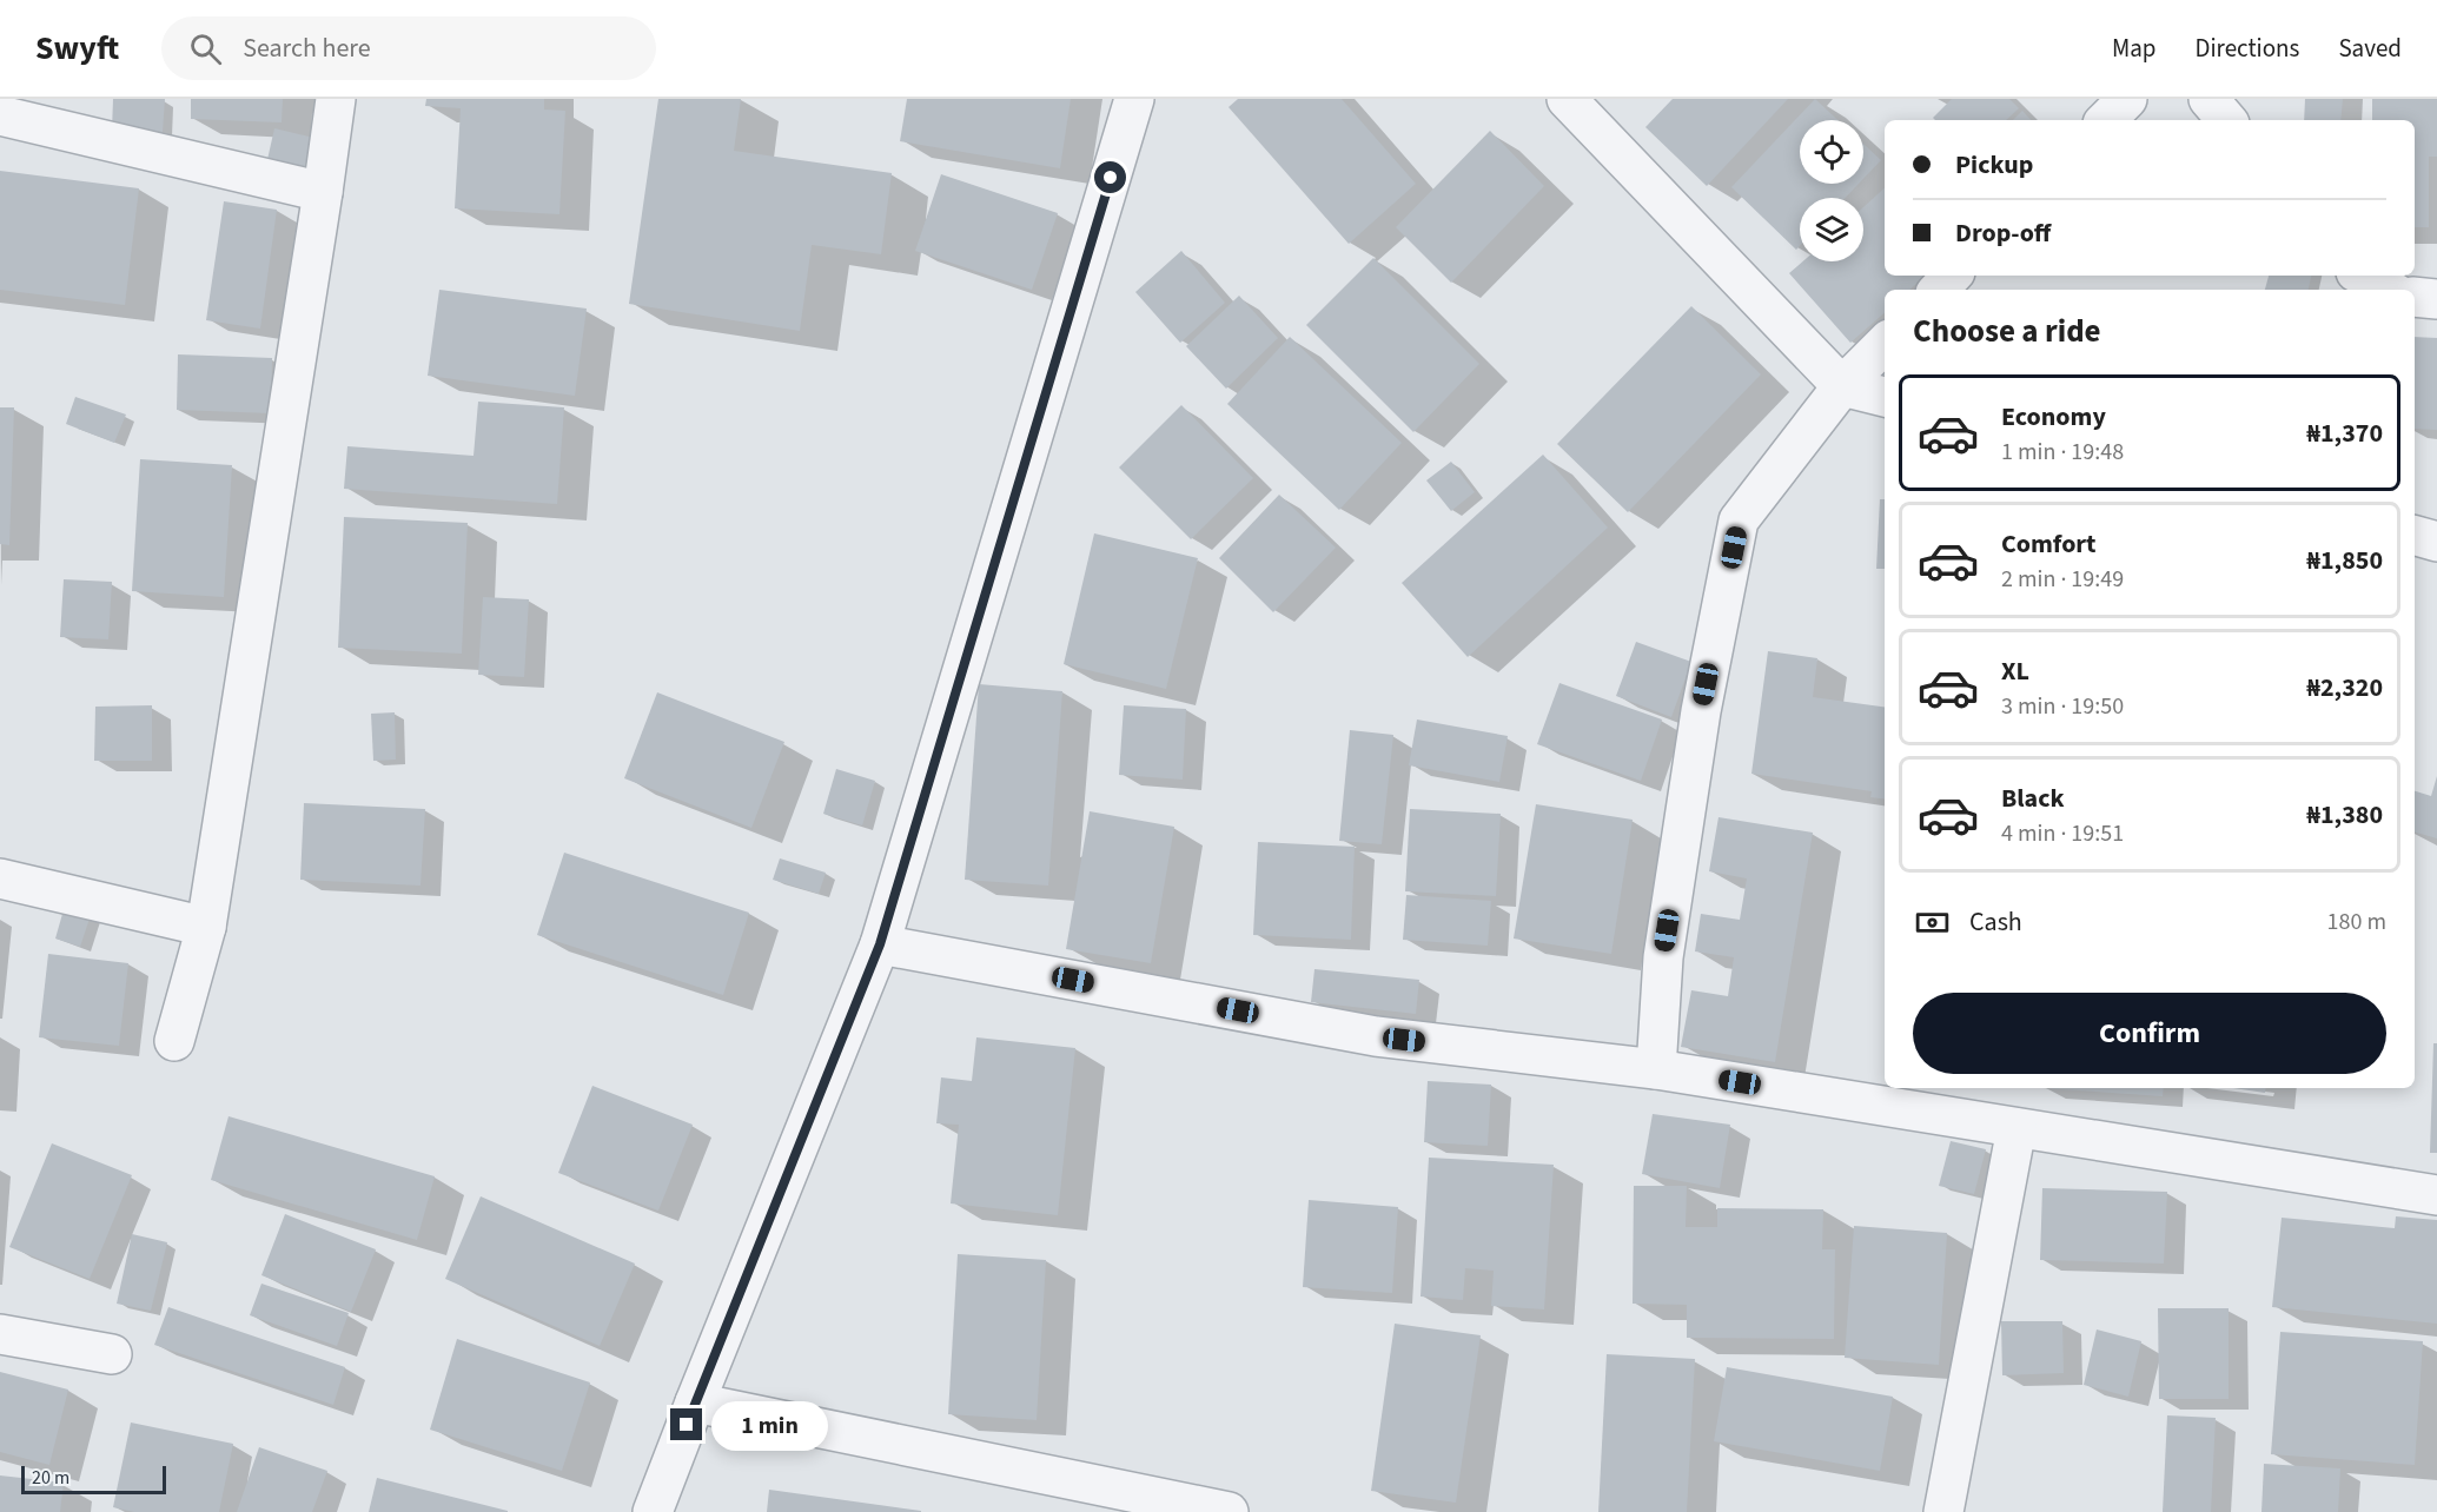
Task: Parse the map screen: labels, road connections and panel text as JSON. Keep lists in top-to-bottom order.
{
  "scale_bar": "20 m",
  "page": {
    "header": "Swyft",
    "search": "Search here",
    "nav": ["Map", "Directions", "Saved"],
    "banner": ["Pickup", "Drop-off"],
    "heading": "Choose a ride",
    "list": [
      {
        "name": "Economy",
        "note": "1 min · 19:48",
        "value": "₦1,370"
      },
      {
        "name": "Comfort",
        "note": "2 min · 19:49",
        "value": "₦1,850"
      },
      {
        "name": "XL",
        "note": "3 min · 19:50",
        "value": "₦2,320"
      },
      {
        "name": "Black",
        "note": "4 min · 19:51",
        "value": "₦1,380"
      }
    ],
    "pay": ["Cash", "180 m"],
    "buttons": "Confirm",
    "bubble": "1 min",
    "scale": "20 m"
  }
}
